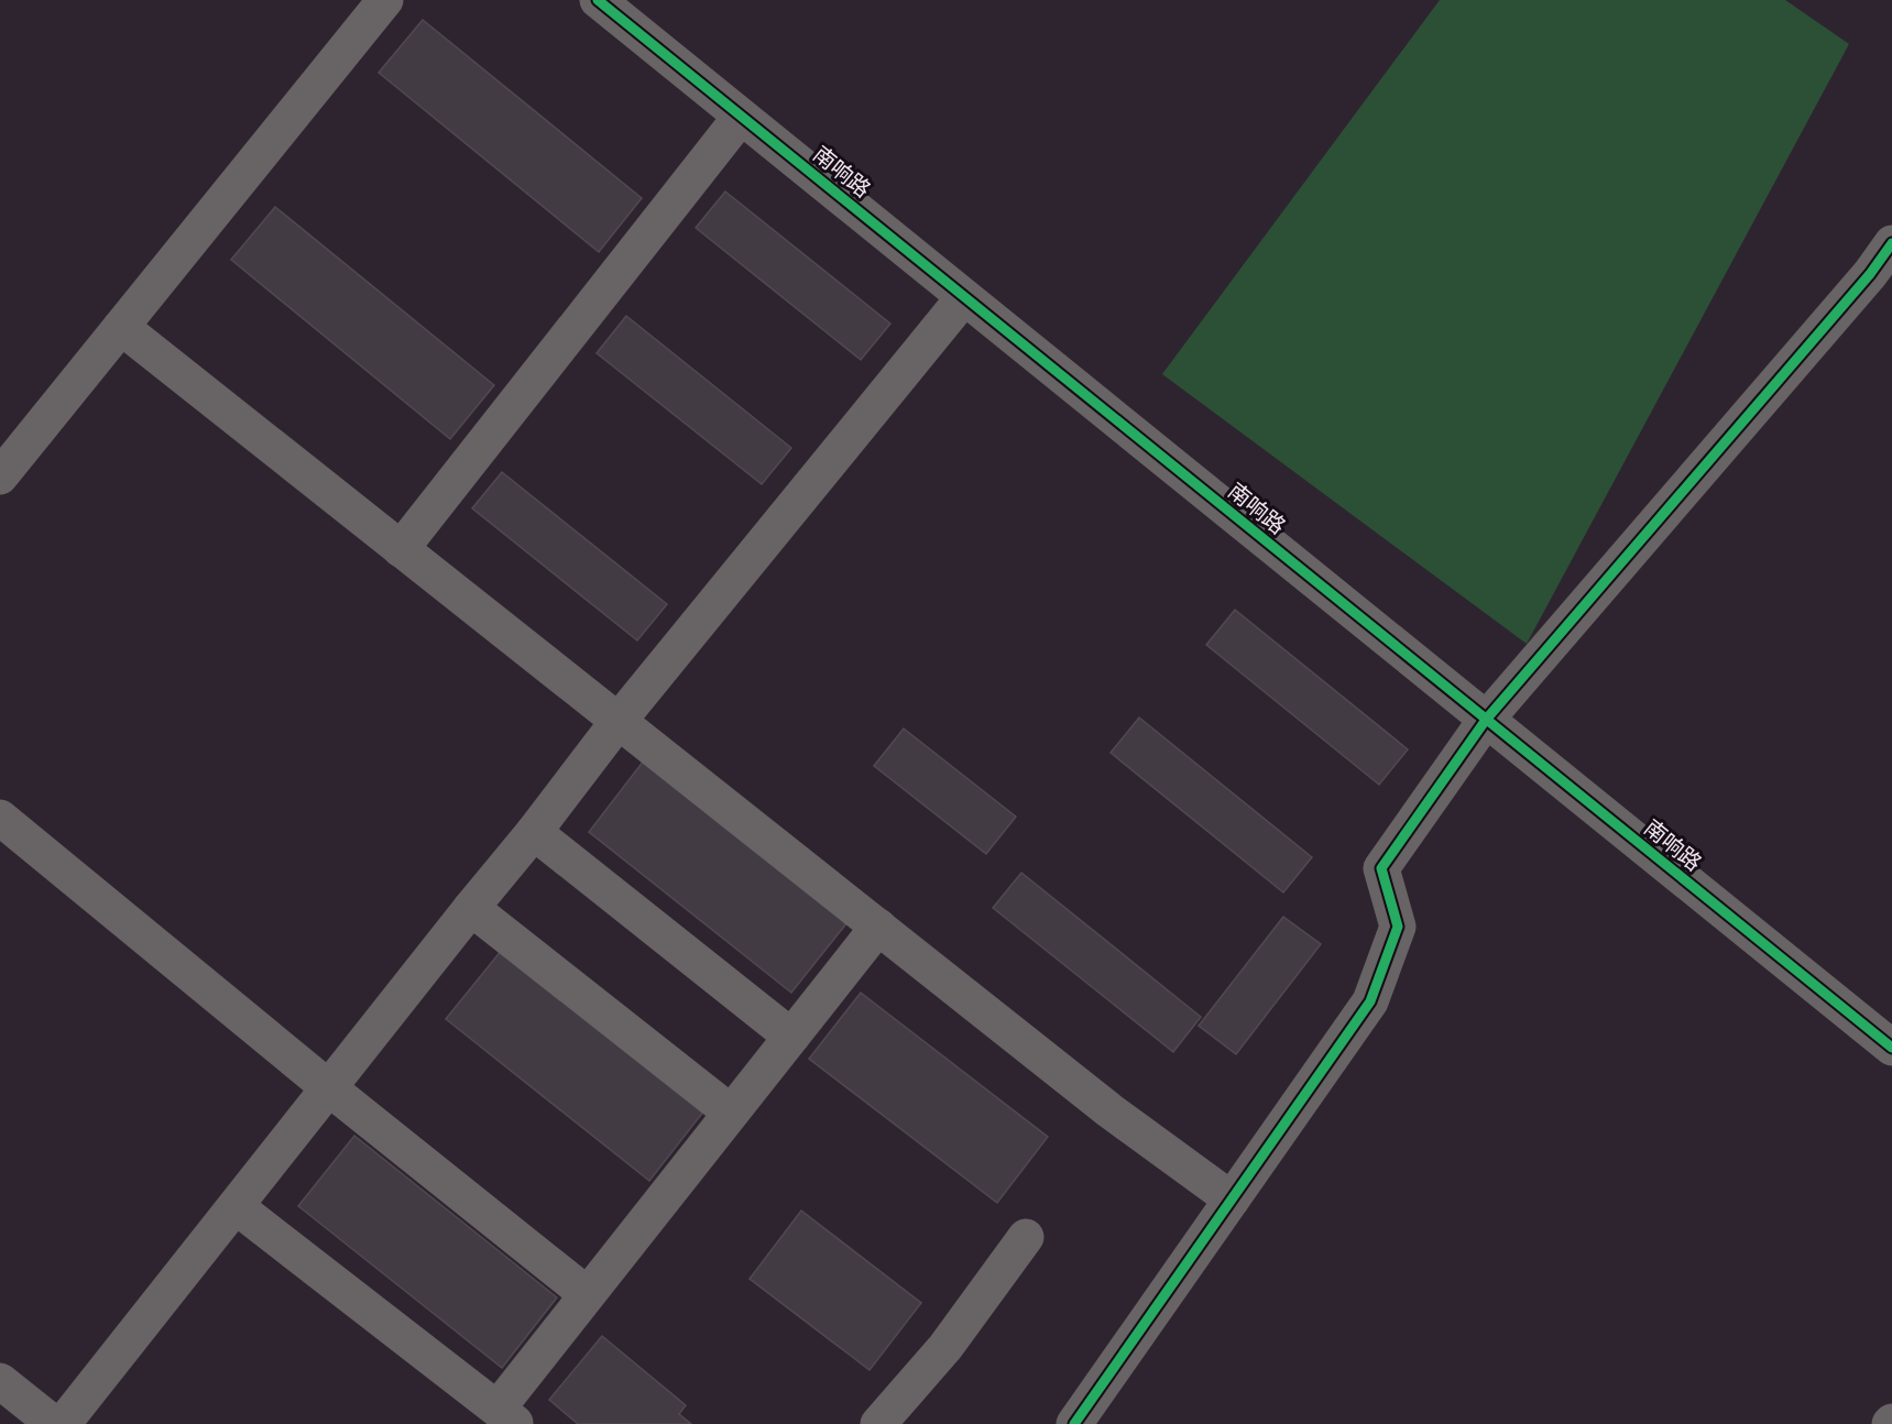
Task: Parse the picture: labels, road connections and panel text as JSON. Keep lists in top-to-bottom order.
{
  "streets": {
    "street": ["南响路"]
  }
}
